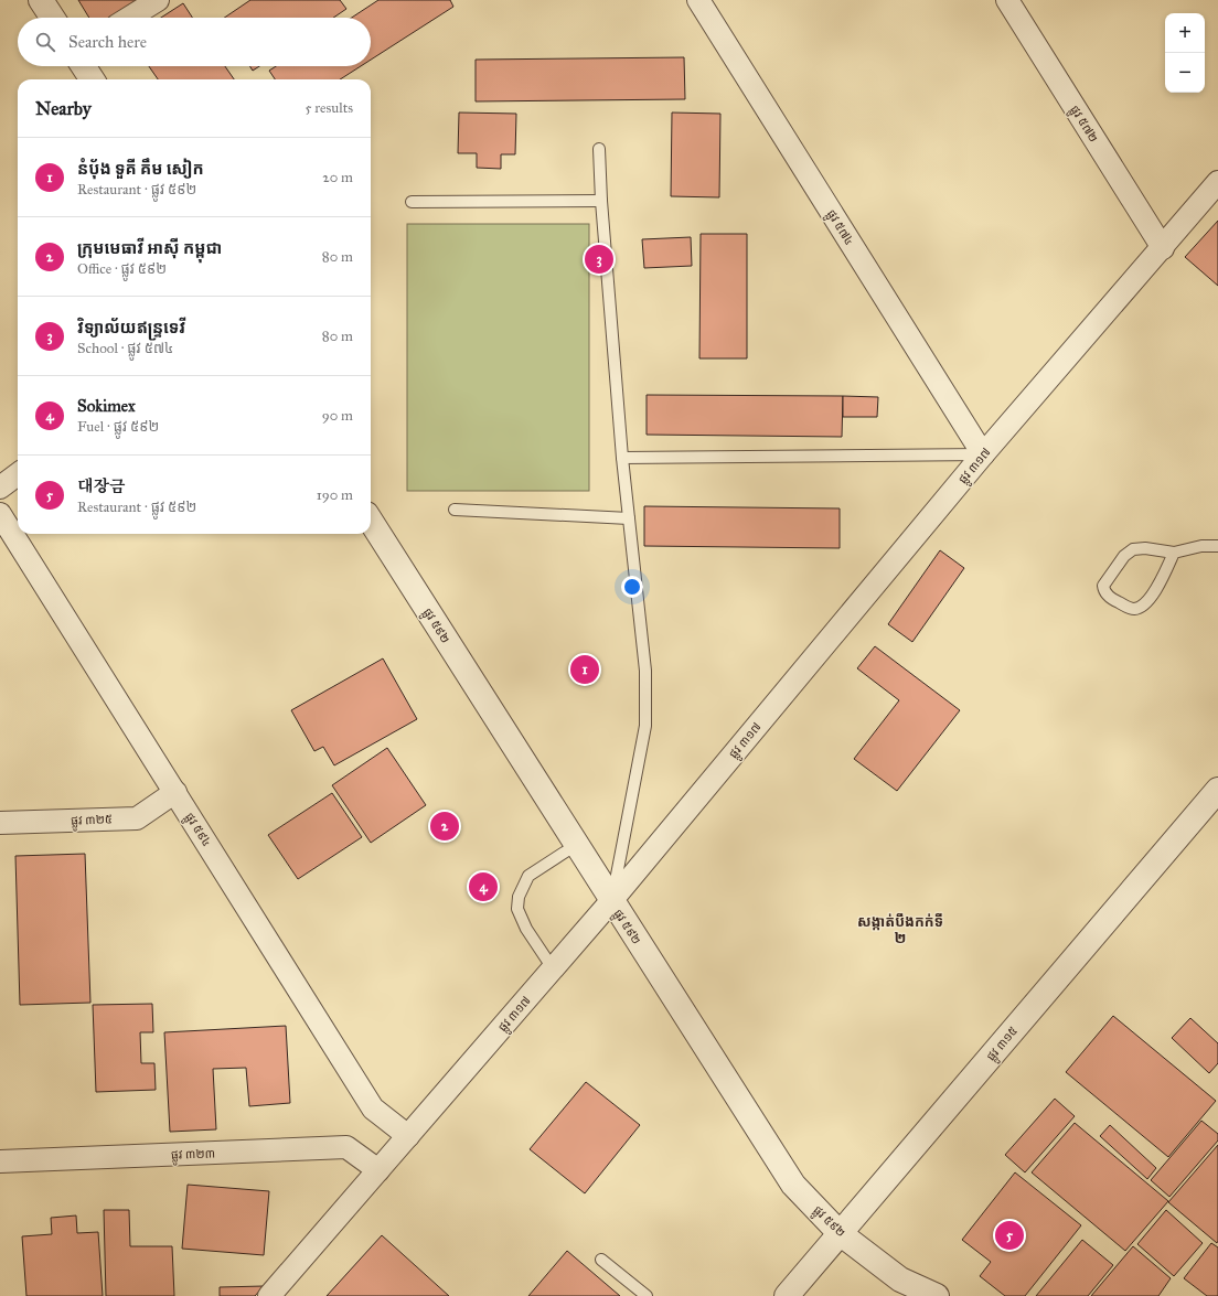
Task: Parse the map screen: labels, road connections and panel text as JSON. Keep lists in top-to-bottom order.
{
  "streets": {
    "street": [
      "ផ្លូវ ៥៧២",
      "ផ្លូវ ៥៧៤",
      "ផ្លូវ ៣១៧",
      "ផ្លូវ ៥៩២",
      "ផ្លូវ ៣២៥",
      "ផ្លូវ ៥៩៤",
      "ផ្លូវ ៣១៥",
      "ផ្លូវ ៣២៣"
    ]
  },
  "crossings": [
    ["ផ្លូវ ៥៧២", "ផ្លូវ ៣១៧"],
    ["ផ្លូវ ៥៧៤", "ផ្លូវ ៣១៧"],
    ["ផ្លូវ ៣១៧", "ផ្លូវ ៥៩២"],
    ["ផ្លូវ ៣១៧", "ផ្លូវ ៥៩៤"],
    ["ផ្លូវ ៣១៧", "ផ្លូវ ៣២៣"],
    ["ផ្លូវ ៥៩២", "ផ្លូវ ៣១៥"],
    ["ផ្លូវ ៣២៥", "ផ្លូវ ៥៩៤"]
  ],
  "districts": ["សង្កាត់បឹងកក់ទី ២"],
  "page": {
    "map_buttons": ["+", "−"],
    "search": "Search here",
    "heading": ["Nearby", "5 results"],
    "list": [
      {
        "mark": "1",
        "name": "នំប៉័ង ទួគី គឹម សៀក",
        "note": "Restaurant · ផ្លូវ ៥៩២",
        "value": "20 m"
      },
      {
        "mark": "2",
        "name": "ក្រុមមេធាវី អាស៊ី កម្ពុជា",
        "note": "Office · ផ្លូវ ៥៩២",
        "value": "80 m"
      },
      {
        "mark": "3",
        "name": "វិទ្យាល័យឥន្រ្ទទេវី",
        "note": "School · ផ្លូវ ៥៧៤",
        "value": "80 m"
      },
      {
        "mark": "4",
        "name": "Sokimex",
        "note": "Fuel · ផ្លូវ ៥៩២",
        "value": "90 m"
      },
      {
        "mark": "5",
        "name": "대장금",
        "note": "Restaurant · ផ្លូវ ៥៩២",
        "value": "190 m"
      }
    ],
    "pins": [
      "3",
      "1",
      "2",
      "4",
      "5"
    ]
  }
}
